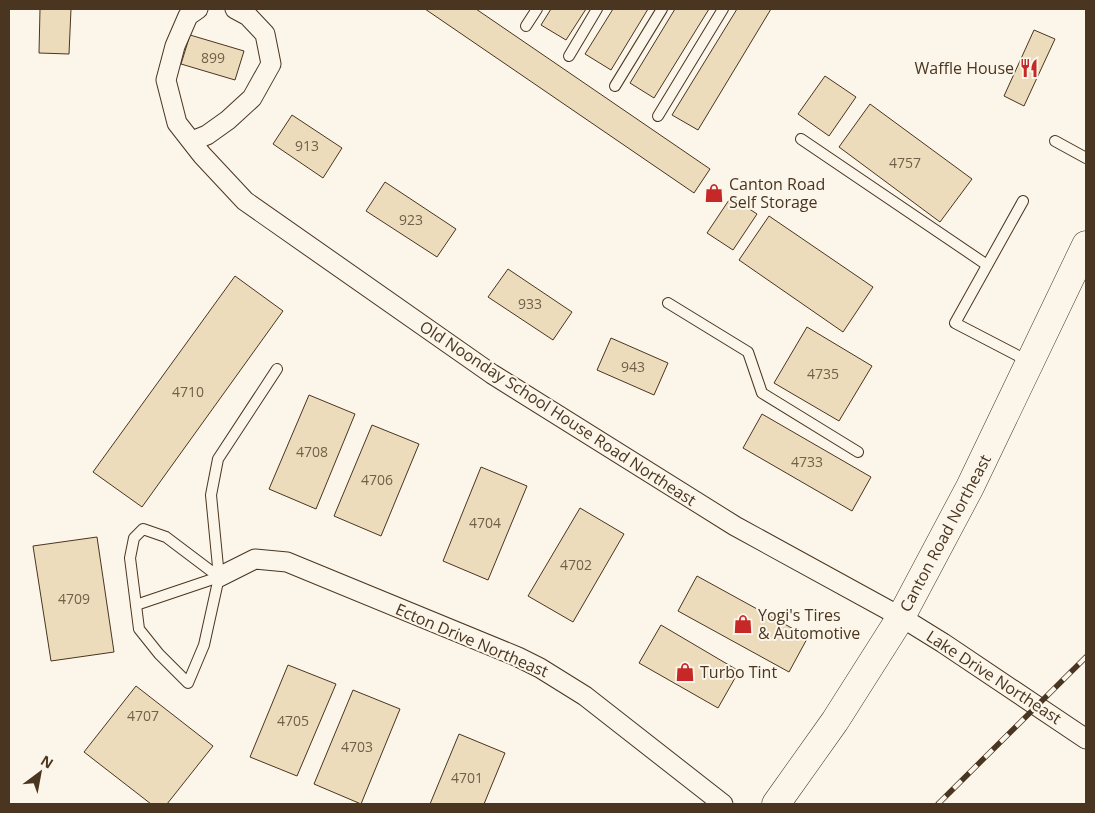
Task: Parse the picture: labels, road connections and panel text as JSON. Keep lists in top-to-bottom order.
{
  "streets": {
    "main road": ["Canton Road Northeast"],
    "street": ["Old Noonday School House Road Northeast", "Ecton Drive Northeast", "Lake Drive Northeast"]
  },
  "crossings": [
    ["Old Noonday School House Road Northeast", "Canton Road Northeast"],
    ["Old Noonday School House Road Northeast", "Lake Drive Northeast"],
    ["Canton Road Northeast", "Lake Drive Northeast"]
  ],
  "places": {
    "restaurant": ["Waffle House"],
    "shop": ["Canton Road Self Storage", "Yogi's Tires & Automotive", "Turbo Tint"]
  },
  "house_numbers": [
    "899",
    "913",
    "4757",
    "923",
    "933",
    "943",
    "4735",
    "4710",
    "4708",
    "4733",
    "4706",
    "4704",
    "4702",
    "4709",
    "4707",
    "4705",
    "4703",
    "4701"
  ],
  "north": "top right"
}
